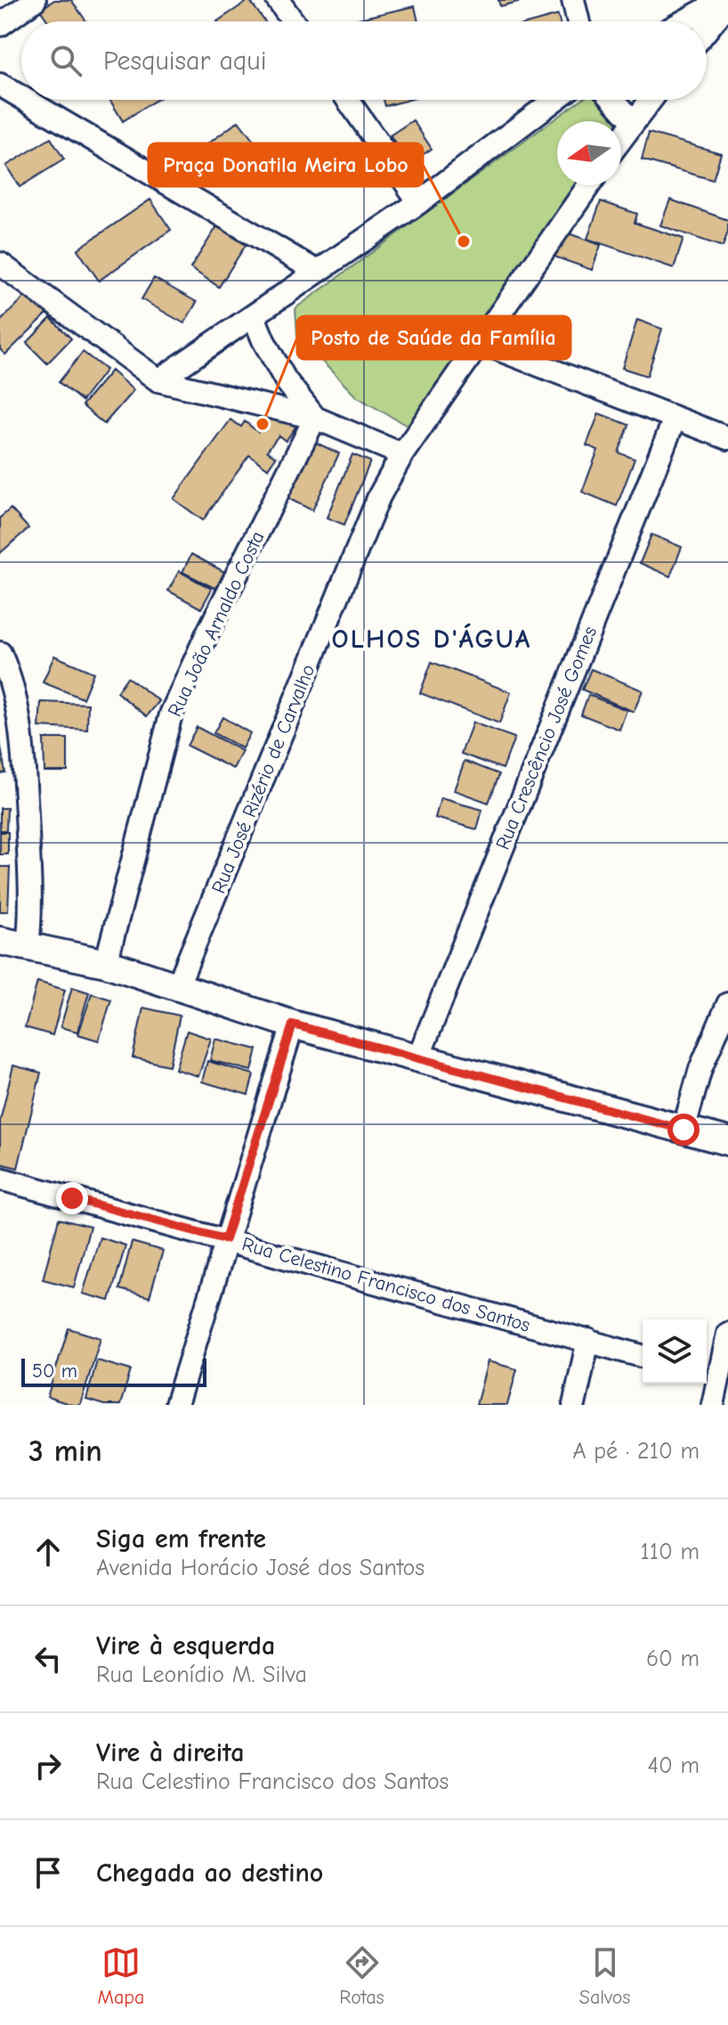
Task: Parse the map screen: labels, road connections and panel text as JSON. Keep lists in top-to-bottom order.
{
  "streets": {
    "street": [
      "Rua João Arnaldo Costa",
      "Rua Crescêncio José Gomes",
      "Rua José Rizério de Carvalho",
      "Rua Celestino Francisco dos Santos"
    ]
  },
  "districts": ["OLHOS D'ÁGUA"],
  "places": ["Praça Donatila Meira Lobo", "Posto de Saúde da Família"],
  "scale_bar": "50 m",
  "north": "left",
  "page": {
    "search": "Pesquisar aqui",
    "scale": "50 m",
    "heading": ["3 min", "A pé · 210 m"],
    "list": [
      ["Siga em frente", "Avenida Horácio José dos Santos", "110 m"],
      ["Vire à esquerda", "Rua Leonídio M. Silva", "60 m"],
      ["Vire à direita", "Rua Celestino Francisco dos Santos", "40 m"],
      "Chegada ao destino"
    ],
    "nav": ["Mapa", "Rotas", "Salvos"]
  }
}
